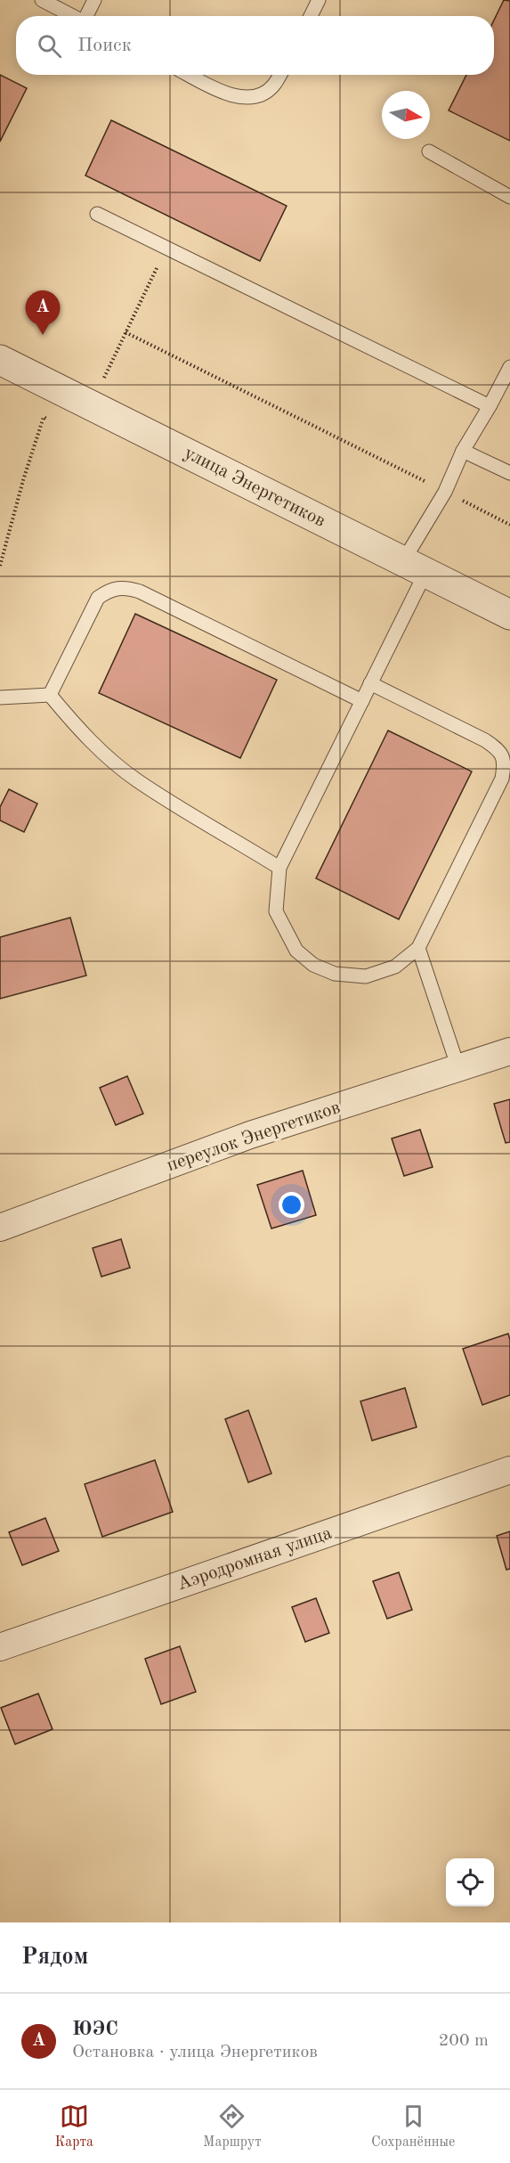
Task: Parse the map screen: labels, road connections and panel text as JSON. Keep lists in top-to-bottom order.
{
  "streets": {
    "street": ["улица Энергетиков", "переулок Энергетиков", "Аэродромная улица"]
  },
  "north": "right",
  "page": {
    "search": "Поиск",
    "pins": "A",
    "heading": "Рядом",
    "list": [
      {
        "mark": "A",
        "name": "ЮЭС",
        "note": "Остановка · улица Энергетиков",
        "value": "200 m"
      }
    ],
    "nav": ["Карта", "Маршрут", "Сохранённые"]
  }
}
